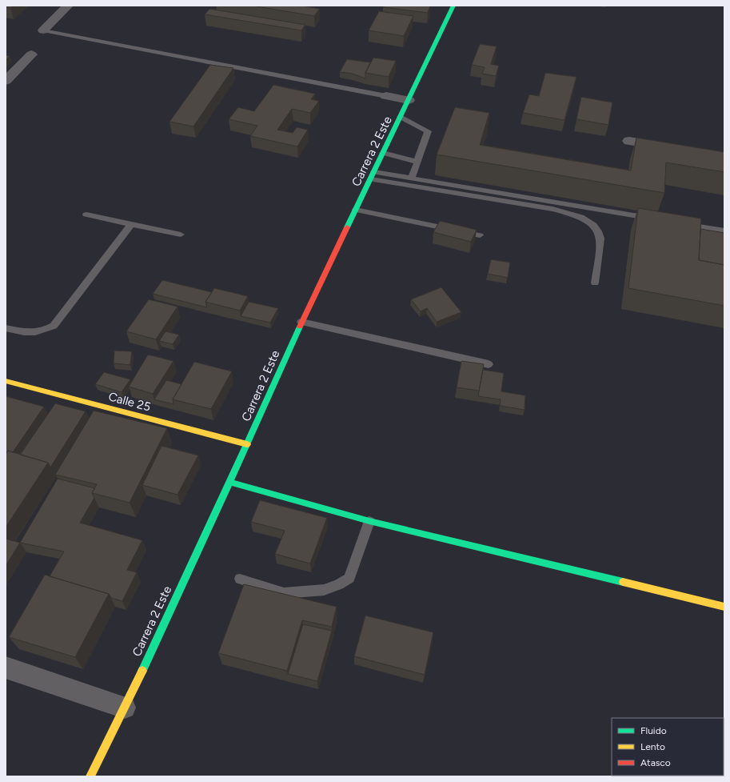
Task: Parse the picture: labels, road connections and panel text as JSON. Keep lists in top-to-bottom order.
{
  "streets": {
    "street": ["Carrera 2 Este", "Calle 25"]
  },
  "crossings": [
    ["Carrera 2 Este", "Calle 25"]
  ],
  "legend": ["Fluido", "Lento", "Atasco"]
}
